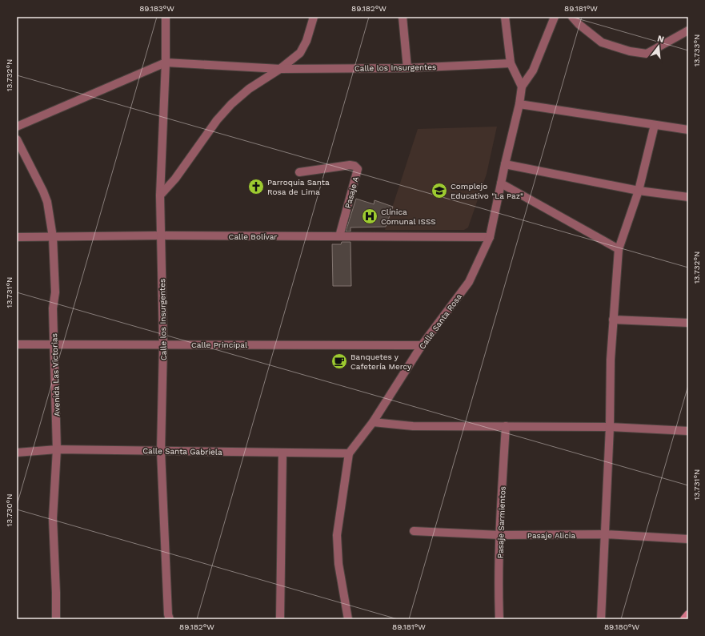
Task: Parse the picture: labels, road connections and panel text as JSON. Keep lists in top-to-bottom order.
{
  "streets": {
    "street": [
      "Calle los Insurgentes",
      "Pasaje A",
      "Calle Bolívar",
      "Calle Santa Rosa",
      "Calle Principal",
      "Avenida Las Victorias",
      "Calle Santa Gabriela",
      "Pasaje Sarmientos",
      "Pasaje Alicia"
    ]
  },
  "crossings": [
    ["Calle los Insurgentes", "Calle Bolívar"],
    ["Calle los Insurgentes", "Calle Principal"],
    ["Calle los Insurgentes", "Calle Santa Gabriela"],
    ["Pasaje A", "Calle Bolívar"],
    ["Calle Bolívar", "Calle Santa Rosa"],
    ["Calle Bolívar", "Avenida Las Victorias"],
    ["Calle Santa Rosa", "Calle Principal"],
    ["Calle Santa Rosa", "Calle Santa Gabriela"],
    ["Calle Principal", "Avenida Las Victorias"],
    ["Avenida Las Victorias", "Calle Santa Gabriela"],
    ["Pasaje Sarmientos", "Pasaje Alicia"]
  ],
  "places": {
    "church": ["Parroquia Santa Rosa de Lima"],
    "school or university": ["Complejo Educativo \"La Paz\""],
    "hospital": ["Clínica Comunal ISSS"],
    "cafe": ["Banquetes y Cafetería Mercy"]
  },
  "north": "top",
  "coordinates": [
    "89.183°W",
    "89.182°W",
    "89.181°W",
    "13.733°N",
    "13.732°N",
    "13.731°N",
    "13.730°N",
    "89.180°W"
  ]
}
